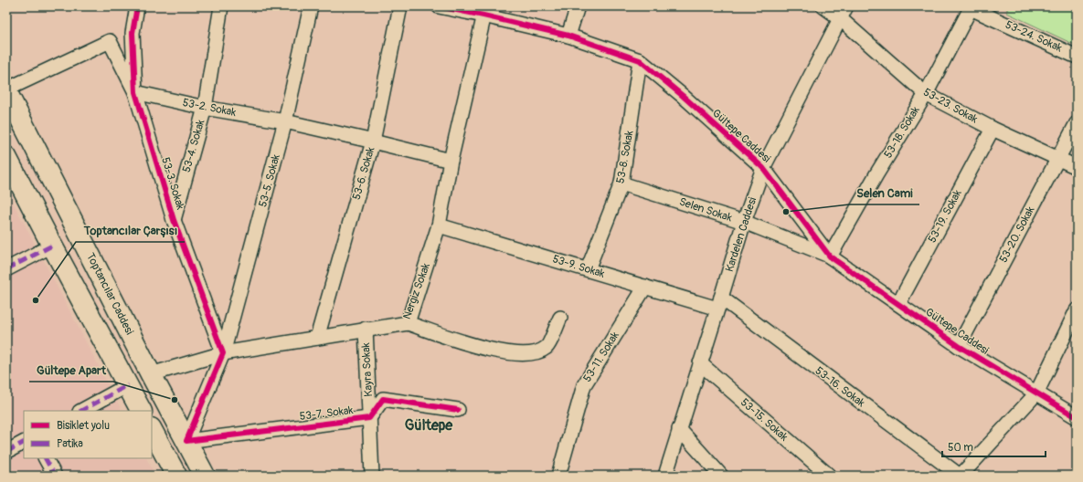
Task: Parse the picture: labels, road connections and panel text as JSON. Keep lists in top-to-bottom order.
{
  "streets": {
    "street": [
      "53-24. Sokak",
      "53-23. Sokak",
      "53-2. Sokak",
      "53-18. Sokak",
      "Gültepe Caddesi",
      "53-4. Sokak",
      "53-8. Sokak",
      "53-6. Sokak",
      "53-5. Sokak",
      "53-3. Sokak",
      "Selen Sokak",
      "53-19. Sokak",
      "Kardelen Caddesi",
      "53-20. Sokak",
      "53-9. Sokak",
      "Nergiz Sokak",
      "Toptancılar Caddesi",
      "53-11. Sokak",
      "Kayra Sokak",
      "53-16. Sokak",
      "53-7. Sokak",
      "53-15. Sokak"
    ]
  },
  "crossings": [
    ["53-24. Sokak", "53-18. Sokak"],
    ["53-23. Sokak", "53-18. Sokak"],
    ["53-23. Sokak", "53-19. Sokak"],
    ["53-23. Sokak", "Kardelen Caddesi"],
    ["53-23. Sokak", "53-20. Sokak"],
    ["53-2. Sokak", "53-4. Sokak"],
    ["53-2. Sokak", "53-6. Sokak"],
    ["53-2. Sokak", "53-5. Sokak"],
    ["53-2. Sokak", "53-3. Sokak"],
    ["53-2. Sokak", "Nergiz Sokak"],
    ["53-18. Sokak", "Gültepe Caddesi"],
    ["53-18. Sokak", "Selen Sokak"],
    ["Gültepe Caddesi", "53-8. Sokak"],
    ["Gültepe Caddesi", "Selen Sokak"],
    ["Gültepe Caddesi", "53-19. Sokak"],
    ["Gültepe Caddesi", "Kardelen Caddesi"],
    ["Gültepe Caddesi", "53-20. Sokak"],
    ["Gültepe Caddesi", "Nergiz Sokak"],
    ["53-4. Sokak", "53-3. Sokak"],
    ["53-8. Sokak", "Selen Sokak"],
    ["53-8. Sokak", "53-9. Sokak"],
    ["53-6. Sokak", "Nergiz Sokak"],
    ["53-5. Sokak", "53-3. Sokak"],
    ["53-5. Sokak", "Nergiz Sokak"],
    ["53-3. Sokak", "Nergiz Sokak"],
    ["Selen Sokak", "Kardelen Caddesi"],
    ["Kardelen Caddesi", "53-9. Sokak"],
    ["Kardelen Caddesi", "53-16. Sokak"],
    ["Kardelen Caddesi", "53-15. Sokak"],
    ["53-9. Sokak", "Nergiz Sokak"],
    ["53-9. Sokak", "53-11. Sokak"],
    ["53-9. Sokak", "53-16. Sokak"],
    ["Nergiz Sokak", "Toptancılar Caddesi"],
    ["Nergiz Sokak", "Kayra Sokak"],
    ["Toptancılar Caddesi", "53-7. Sokak"],
    ["Kayra Sokak", "53-7. Sokak"]
  ],
  "districts": ["Gültepe"],
  "places": ["Selen Cami", "Toptancılar Çarşısı", "Gültepe Apart"],
  "legend": ["Bisiklet yolu", "Patika"],
  "scale_bar": "50 m"
}
